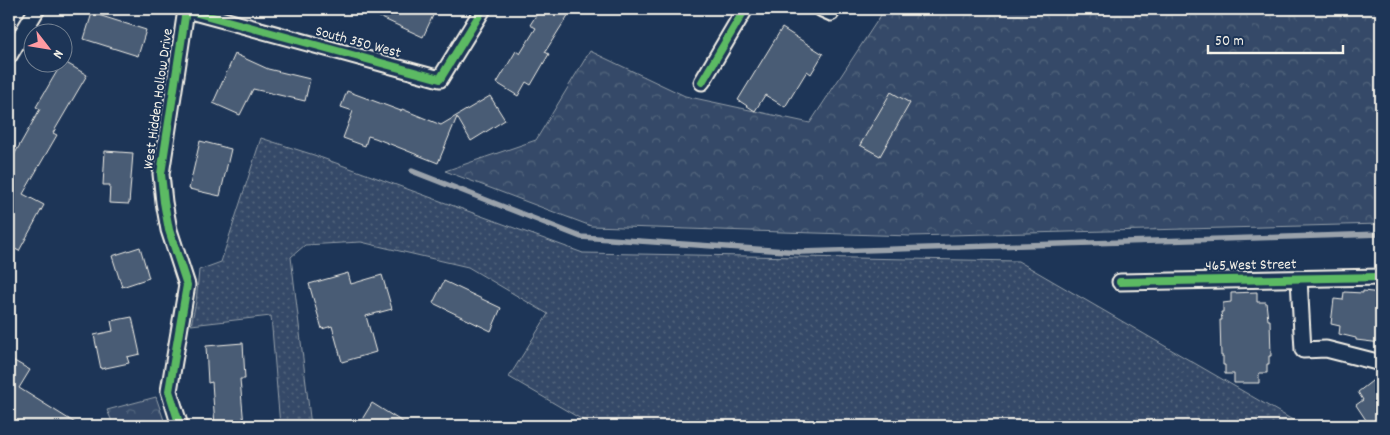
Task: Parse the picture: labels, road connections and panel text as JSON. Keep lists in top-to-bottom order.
{
  "streets": {
    "street": ["South 350 West", "West Hidden Hollow Drive", "465 West Street"]
  },
  "crossings": [
    ["South 350 West", "West Hidden Hollow Drive"]
  ],
  "scale_bar": "50 m",
  "north": "bottom right"
}
